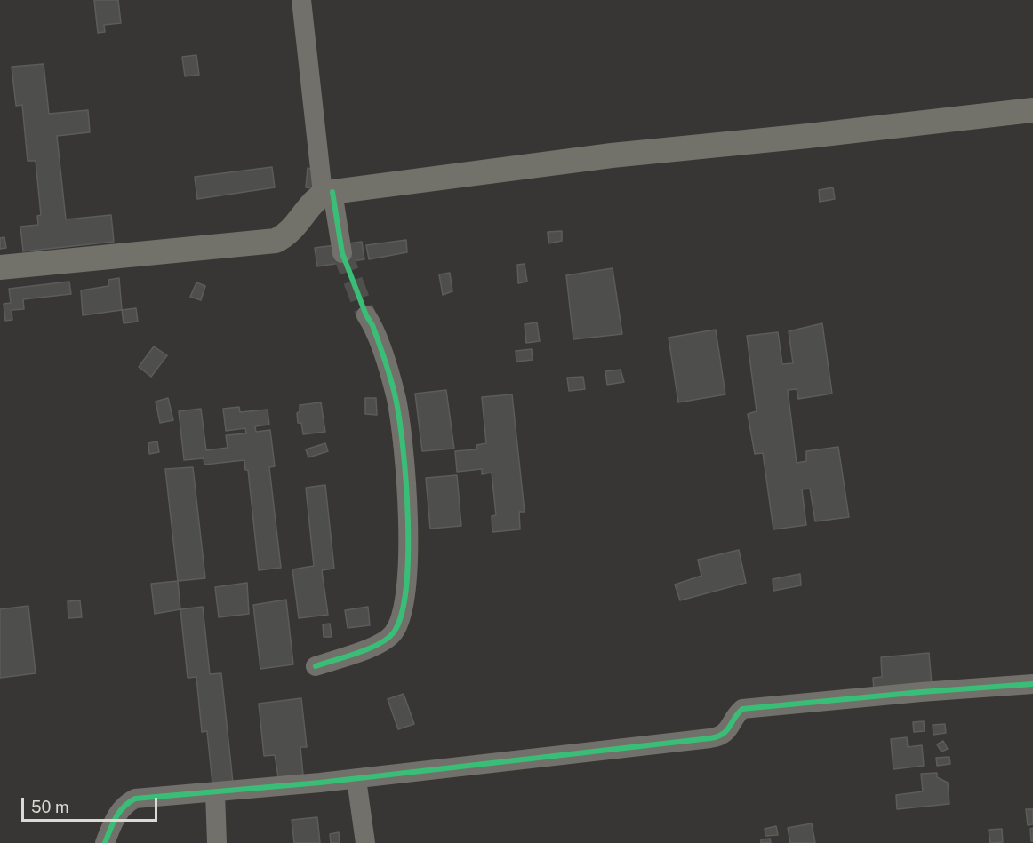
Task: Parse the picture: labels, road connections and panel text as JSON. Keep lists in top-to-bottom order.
{
  "scale_bar": "50 m"
}
